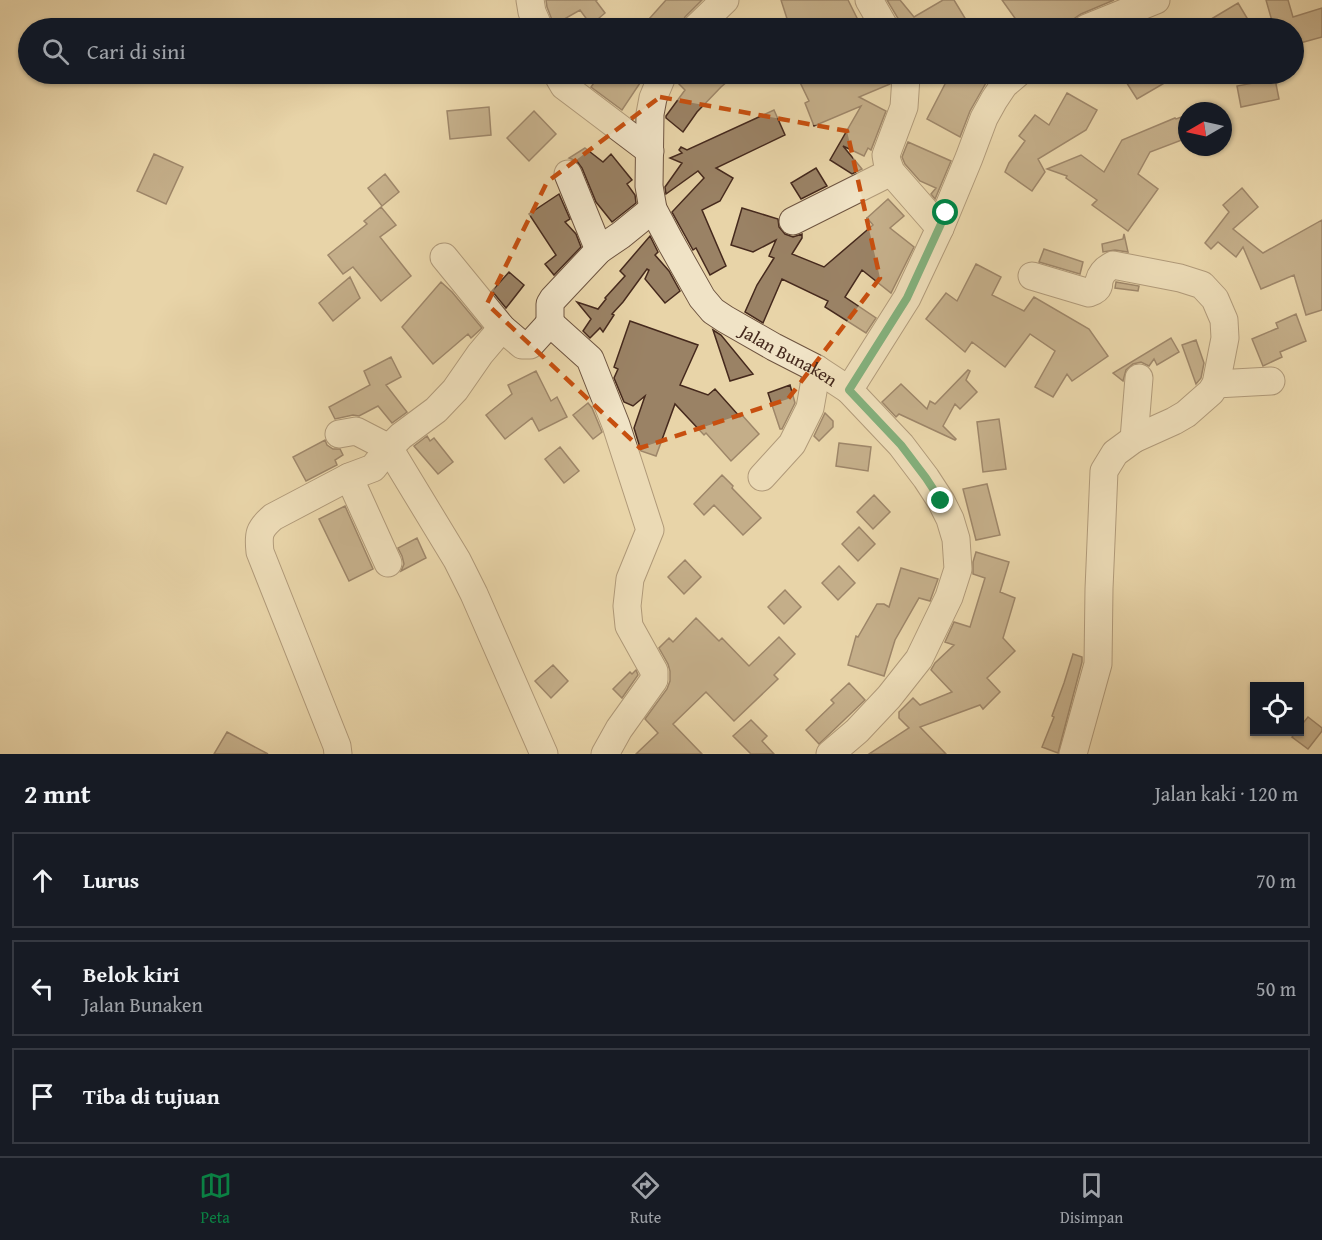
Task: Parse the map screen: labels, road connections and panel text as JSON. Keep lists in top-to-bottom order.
{
  "streets": {
    "street": ["Jalan Bunaken"]
  },
  "north": "left",
  "page": {
    "search": "Cari di sini",
    "heading": ["2 mnt", "Jalan kaki · 120 m"],
    "list": [
      ["Lurus", "70 m"],
      ["Belok kiri", "Jalan Bunaken", "50 m"],
      "Tiba di tujuan"
    ],
    "nav": ["Peta", "Rute", "Disimpan"]
  }
}
